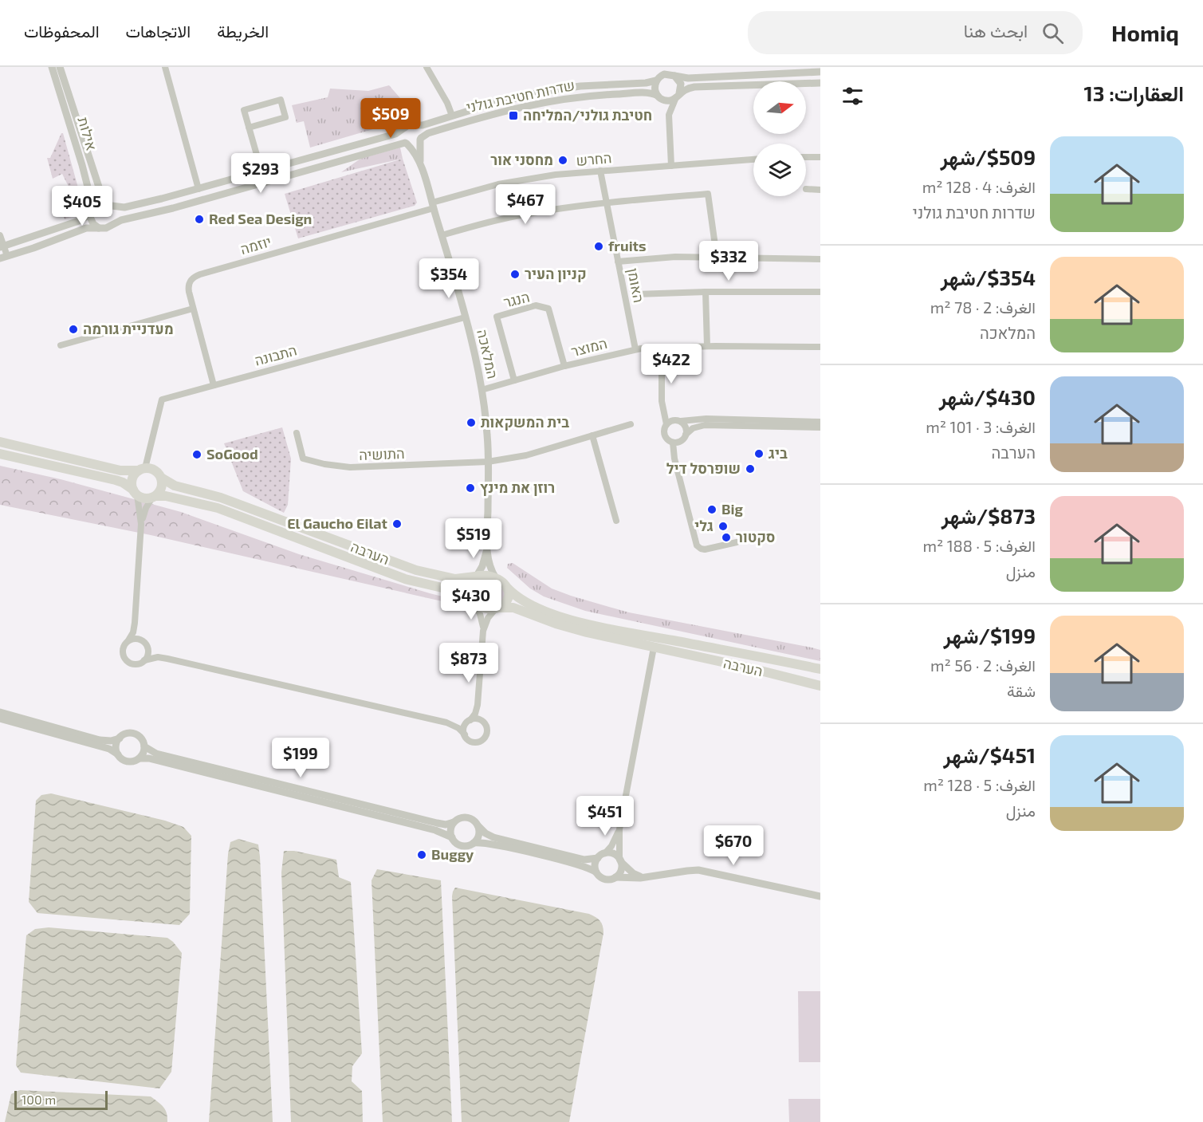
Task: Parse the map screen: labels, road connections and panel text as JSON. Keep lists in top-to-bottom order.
{
  "streets": {
    "highway": ["הערבה"],
    "street": [
      "שדרות חטיבת גולני",
      "אילות",
      "החרש",
      "יוזמה",
      "האומן",
      "הנגר",
      "המוצר",
      "המלאכה",
      "התבונה",
      "התושיה"
    ]
  },
  "crossings": [
    ["שדרות חטיבת גולני", "המלאכה"],
    ["החרש", "יוזמה"],
    ["החרש", "האומן"],
    ["החרש", "המלאכה"],
    ["יוזמה", "המלאכה"],
    ["יוזמה", "התבונה"],
    ["האומן", "המוצר"],
    ["הנגר", "המוצר"],
    ["המוצר", "המלאכה"],
    ["המלאכה", "התבונה"],
    ["המלאכה", "התושיה"],
    ["המלאכה", "הערבה"],
    ["התבונה", "הערבה"]
  ],
  "places": {
    "transit": ["חטיבת גולני/המליחה"],
    "other": [
      "מחסני אור",
      "Red Sea Design",
      "fruits",
      "קניון העיר",
      "מעדניית גורמה",
      "בית המשקאות",
      "ביג",
      "SoGood",
      "שופרסל דיל",
      "רוזן את מינץ",
      "Big",
      "El Gaucho Eilat",
      "גלי",
      "סקטור",
      "Buggy"
    ]
  },
  "scale_bar": "100 m",
  "north": "right",
  "page": {
    "header": "Homiq",
    "search": "ابحث هنا",
    "nav": ["الخريطة", "الاتجاهات", "المحفوظات"],
    "heading": "العقارات: 13",
    "price": [
      "$509",
      "$293",
      "$467",
      "$405",
      "$332",
      "$354",
      "$422",
      "$519",
      "$430",
      "$873",
      "$199",
      "$451",
      "$670"
    ],
    "list": [
      {
        "name": "$509/شهر",
        "note": "الغرف: 4 · 128 m² · שדרות חטיבת גולני"
      },
      {
        "name": "$354/شهر",
        "note": "الغرف: 2 · 78 m² · המלאכה"
      },
      {
        "name": "$430/شهر",
        "note": "الغرف: 3 · 101 m² · הערבה"
      },
      {
        "name": "$873/شهر",
        "note": "الغرف: 5 · 188 m² · منزل"
      },
      {
        "name": "$199/شهر",
        "note": "الغرف: 2 · 56 m² · شقة"
      },
      {
        "name": "$451/شهر",
        "note": "الغرف: 5 · 128 m² · منزل"
      }
    ],
    "scale": "100 m"
  }
}
